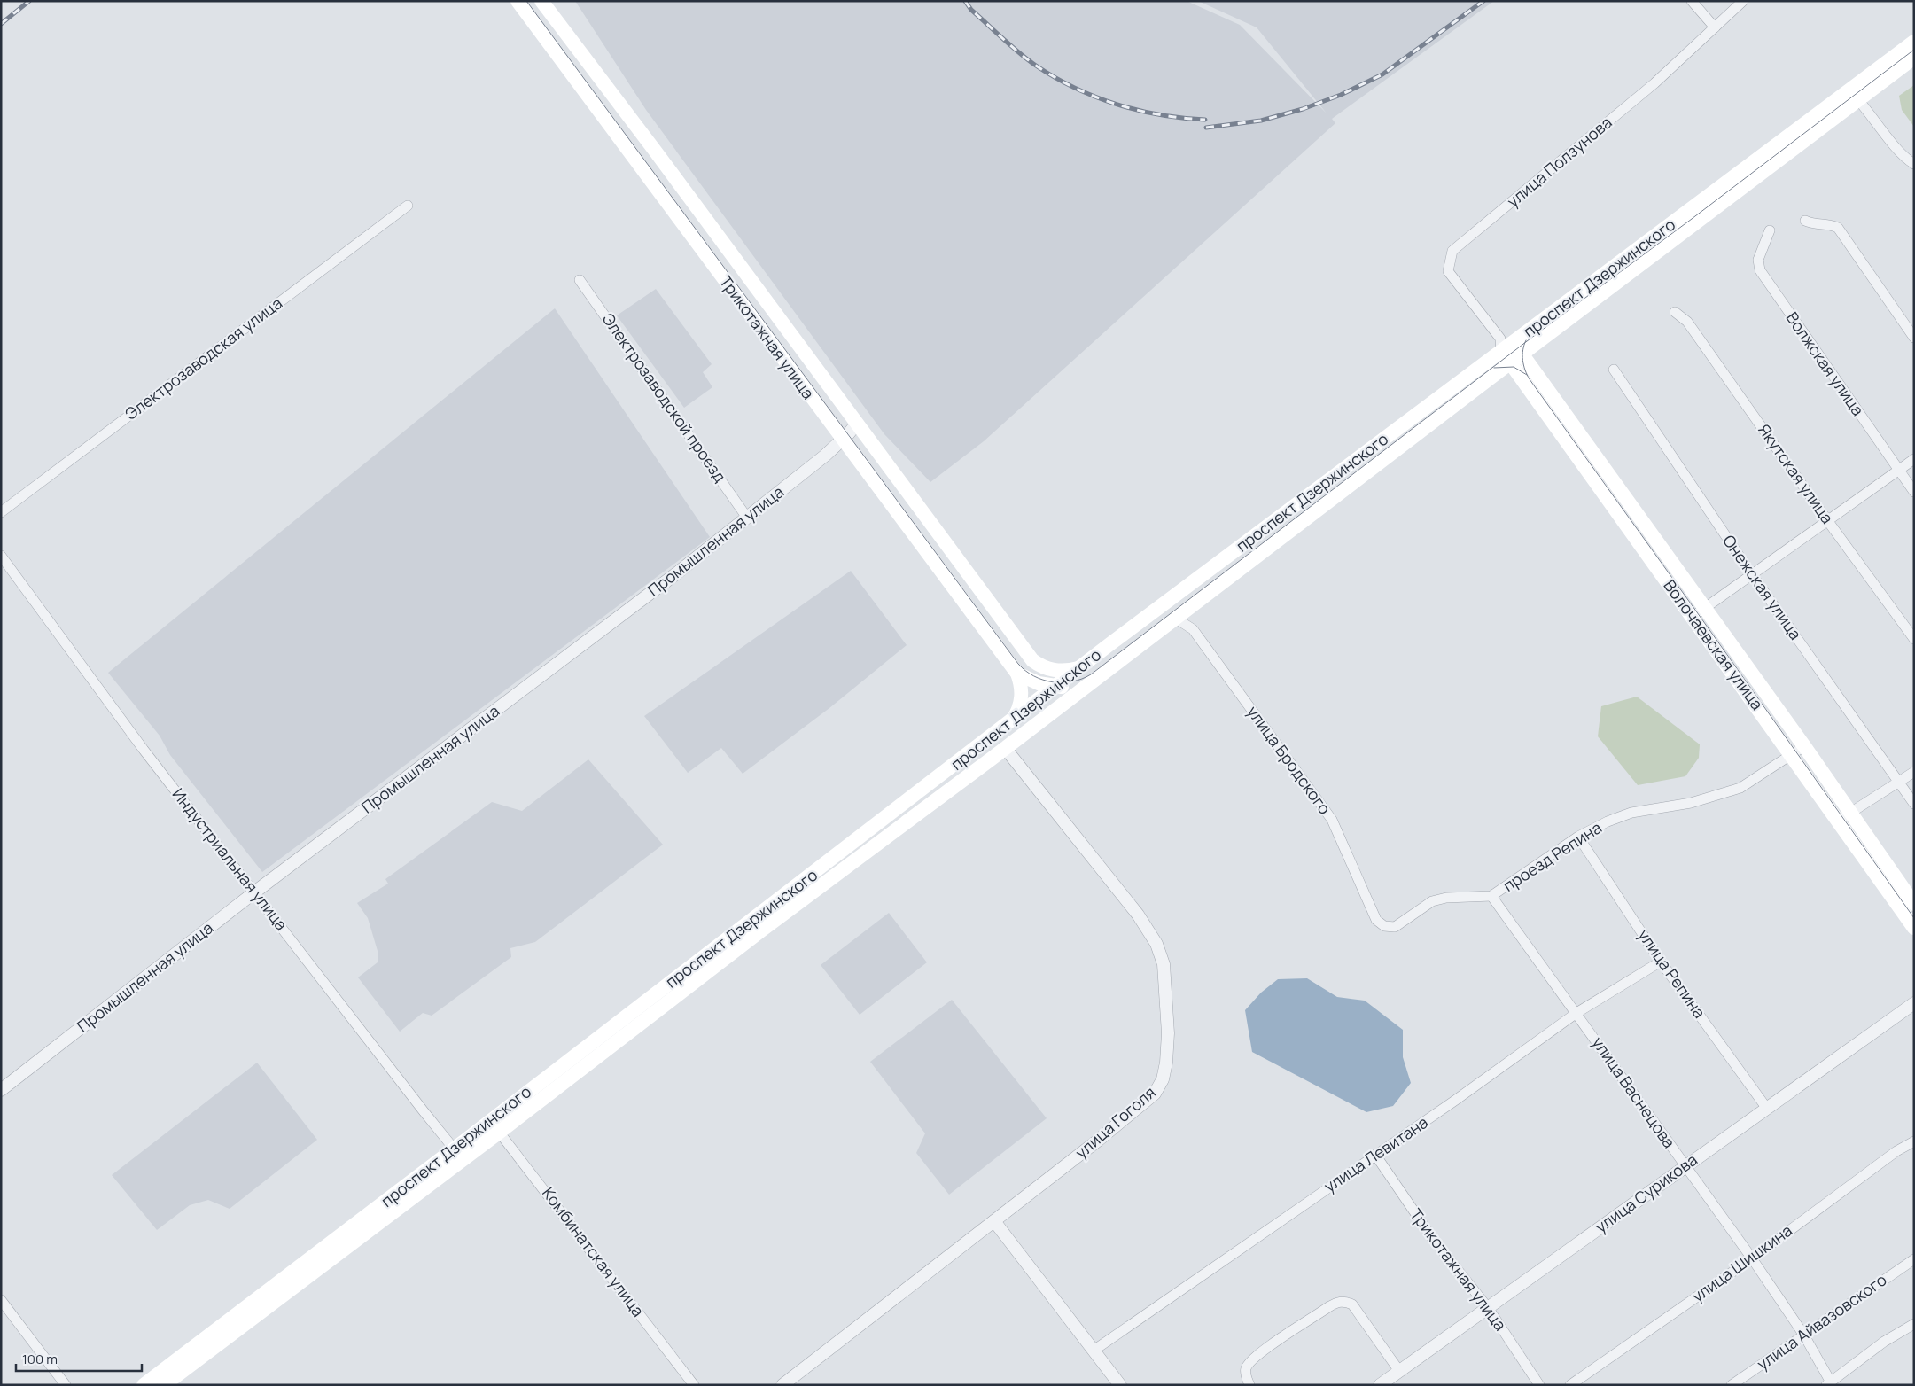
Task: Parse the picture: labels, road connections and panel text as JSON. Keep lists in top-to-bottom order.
{
  "streets": {
    "main road": ["проспект Дзержинского", "Трикотажная улица", "Волочаевская улица"],
    "street": [
      "улица Ползунова",
      "Электрозаводская улица",
      "Волжская улица",
      "Электрозаводской проезд",
      "Якутская улица",
      "Промышленная улица",
      "Онежская улица",
      "улица Бродского",
      "проезд Репина",
      "Индустриальная улица",
      "улица Репина",
      "улица Васнецова",
      "улица Гоголя",
      "улица Левитана",
      "улица Сурикова",
      "Комбинатская улица",
      "улица Шишкина",
      "улица Айвазовского"
    ]
  },
  "crossings": [
    ["улица Ползунова", "проспект Дзержинского"],
    ["улица Ползунова", "Волочаевская улица"],
    ["проспект Дзержинского", "Волочаевская улица"],
    ["проспект Дзержинского", "улица Бродского"],
    ["проспект Дзержинского", "Индустриальная улица"],
    ["проспект Дзержинского", "улица Гоголя"],
    ["проспект Дзержинского", "Комбинатская улица"],
    ["Трикотажная улица", "Промышленная улица"],
    ["Трикотажная улица", "улица Левитана"],
    ["Трикотажная улица", "улица Сурикова"],
    ["Электрозаводской проезд", "Промышленная улица"],
    ["Промышленная улица", "Индустриальная улица"],
    ["Волочаевская улица", "проезд Репина"],
    ["улица Бродского", "проезд Репина"],
    ["проезд Репина", "улица Репина"],
    ["проезд Репина", "улица Васнецова"],
    ["улица Репина", "улица Левитана"],
    ["улица Репина", "улица Сурикова"],
    ["улица Васнецова", "улица Левитана"],
    ["улица Васнецова", "улица Сурикова"],
    ["улица Васнецова", "улица Шишкина"],
    ["улица Васнецова", "улица Айвазовского"]
  ],
  "scale_bar": "100 m"
}
